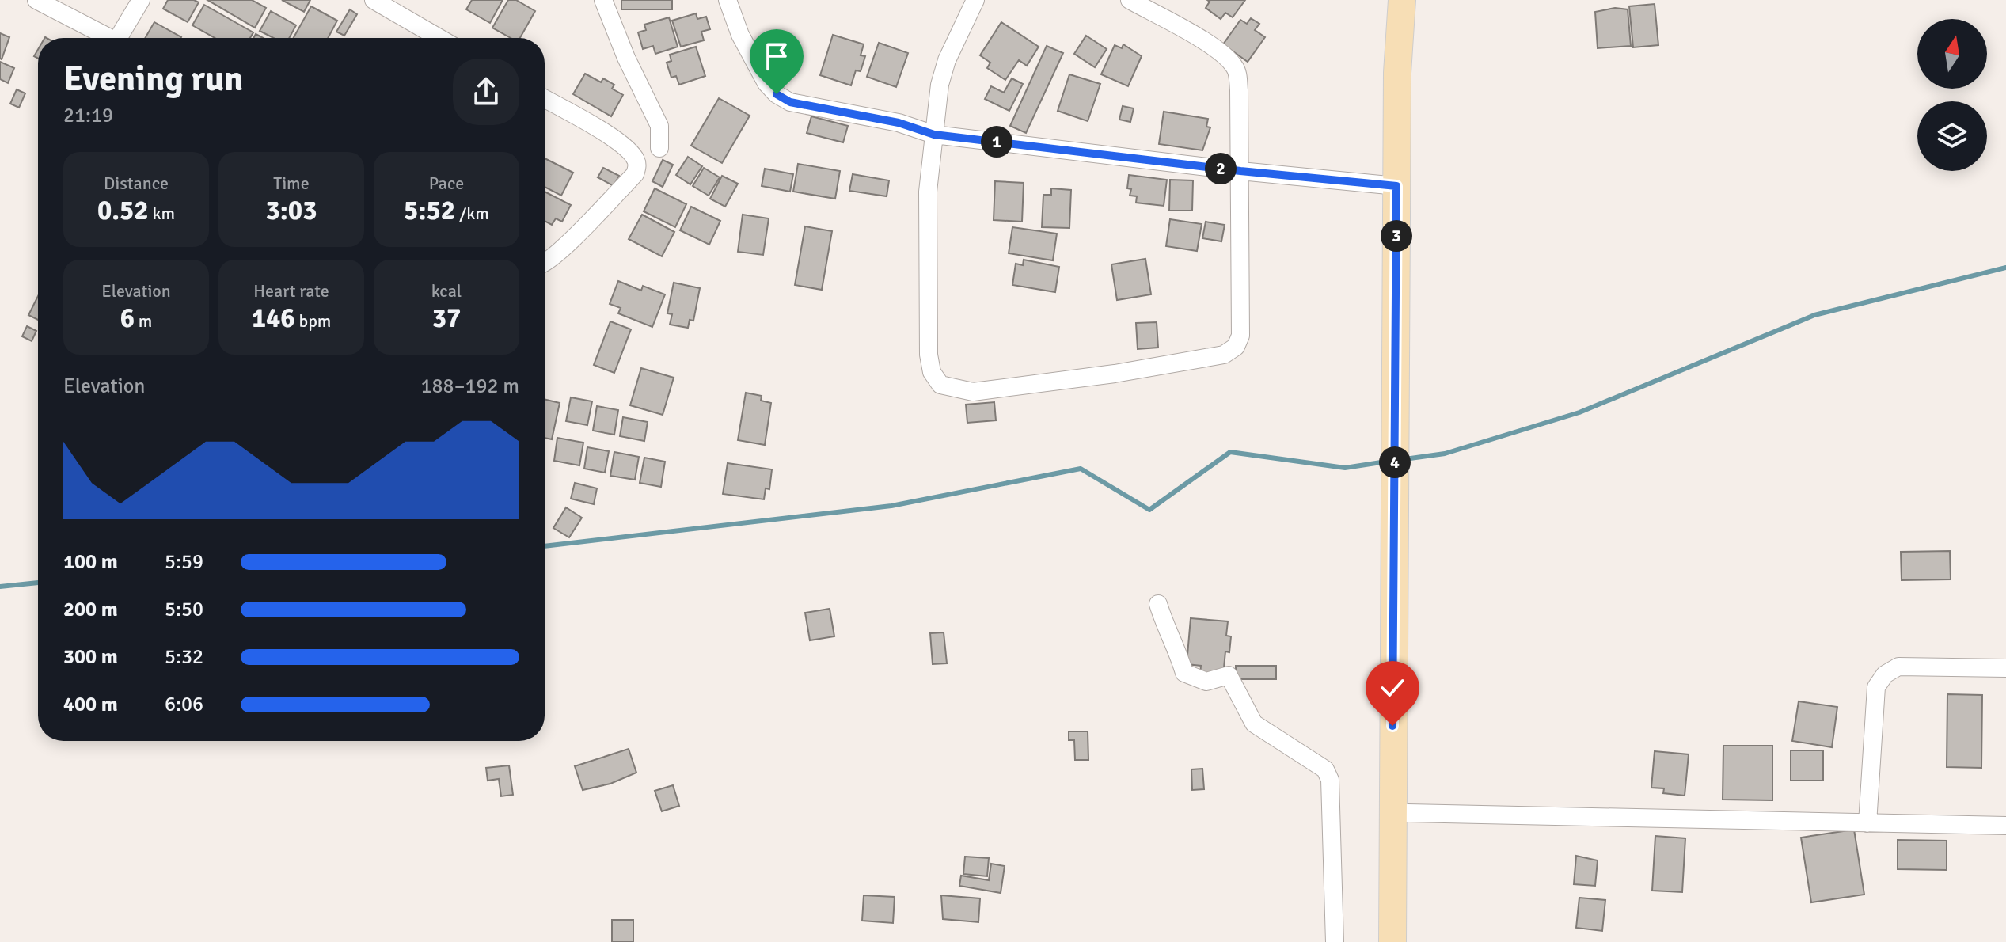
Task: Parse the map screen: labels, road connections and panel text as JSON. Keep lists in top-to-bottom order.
{
  "north": "top",
  "page": {
    "heading": ["Evening run", "21:19"],
    "pins": [
      "1",
      "2",
      "3",
      "4"
    ],
    "stats": [
      ["Distance", "0.52 km"],
      ["Time", "3:03"],
      ["Pace", "5:52 /km"],
      ["Elevation", "6 m"],
      ["Heart rate", "146 bpm"],
      ["kcal", "37"]
    ],
    "chart": ["Elevation", "188–192 m"],
    "list": [
      {
        "name": "100 m",
        "note": "5:59"
      },
      {
        "name": "200 m",
        "note": "5:50"
      },
      {
        "name": "300 m",
        "note": "5:32"
      },
      {
        "name": "400 m",
        "note": "6:06"
      }
    ]
  }
}
